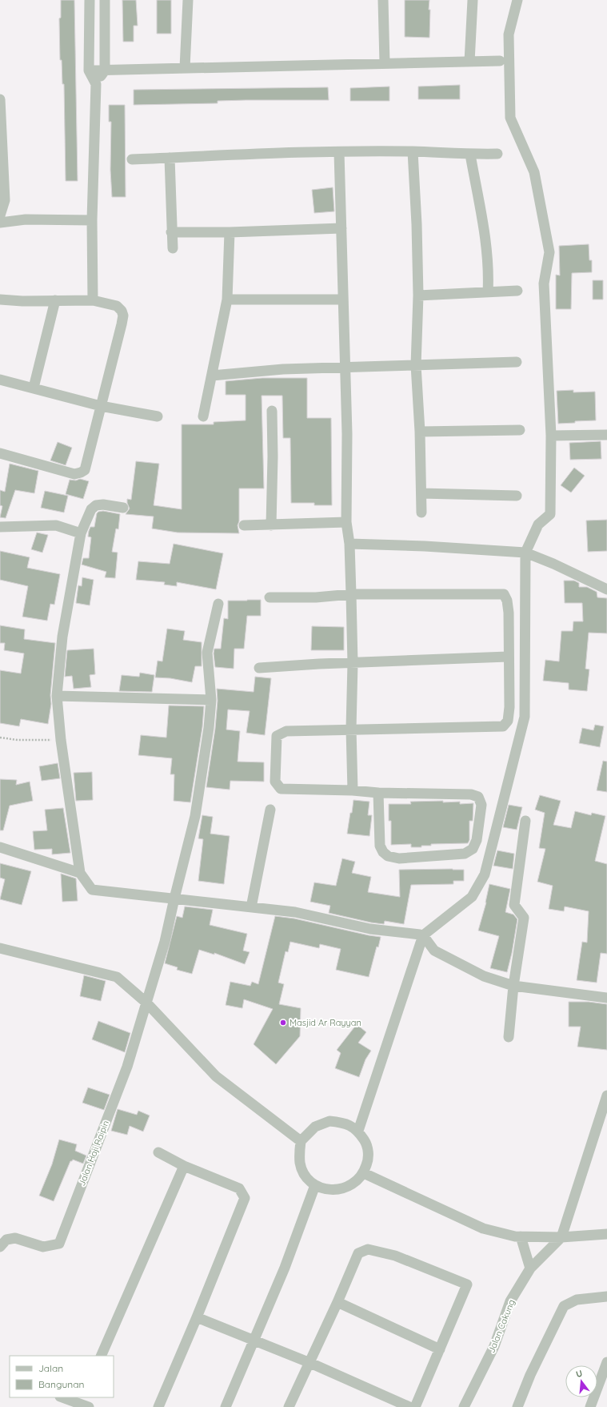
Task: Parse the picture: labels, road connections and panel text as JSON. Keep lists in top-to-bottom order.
{
  "streets": {
    "street": ["Jalan Haji Raipin", "Jalan Cakung"]
  },
  "places": ["Masjid Ar Rayyan"],
  "legend": ["Jalan", "Bangunan"],
  "north": "top"
}
